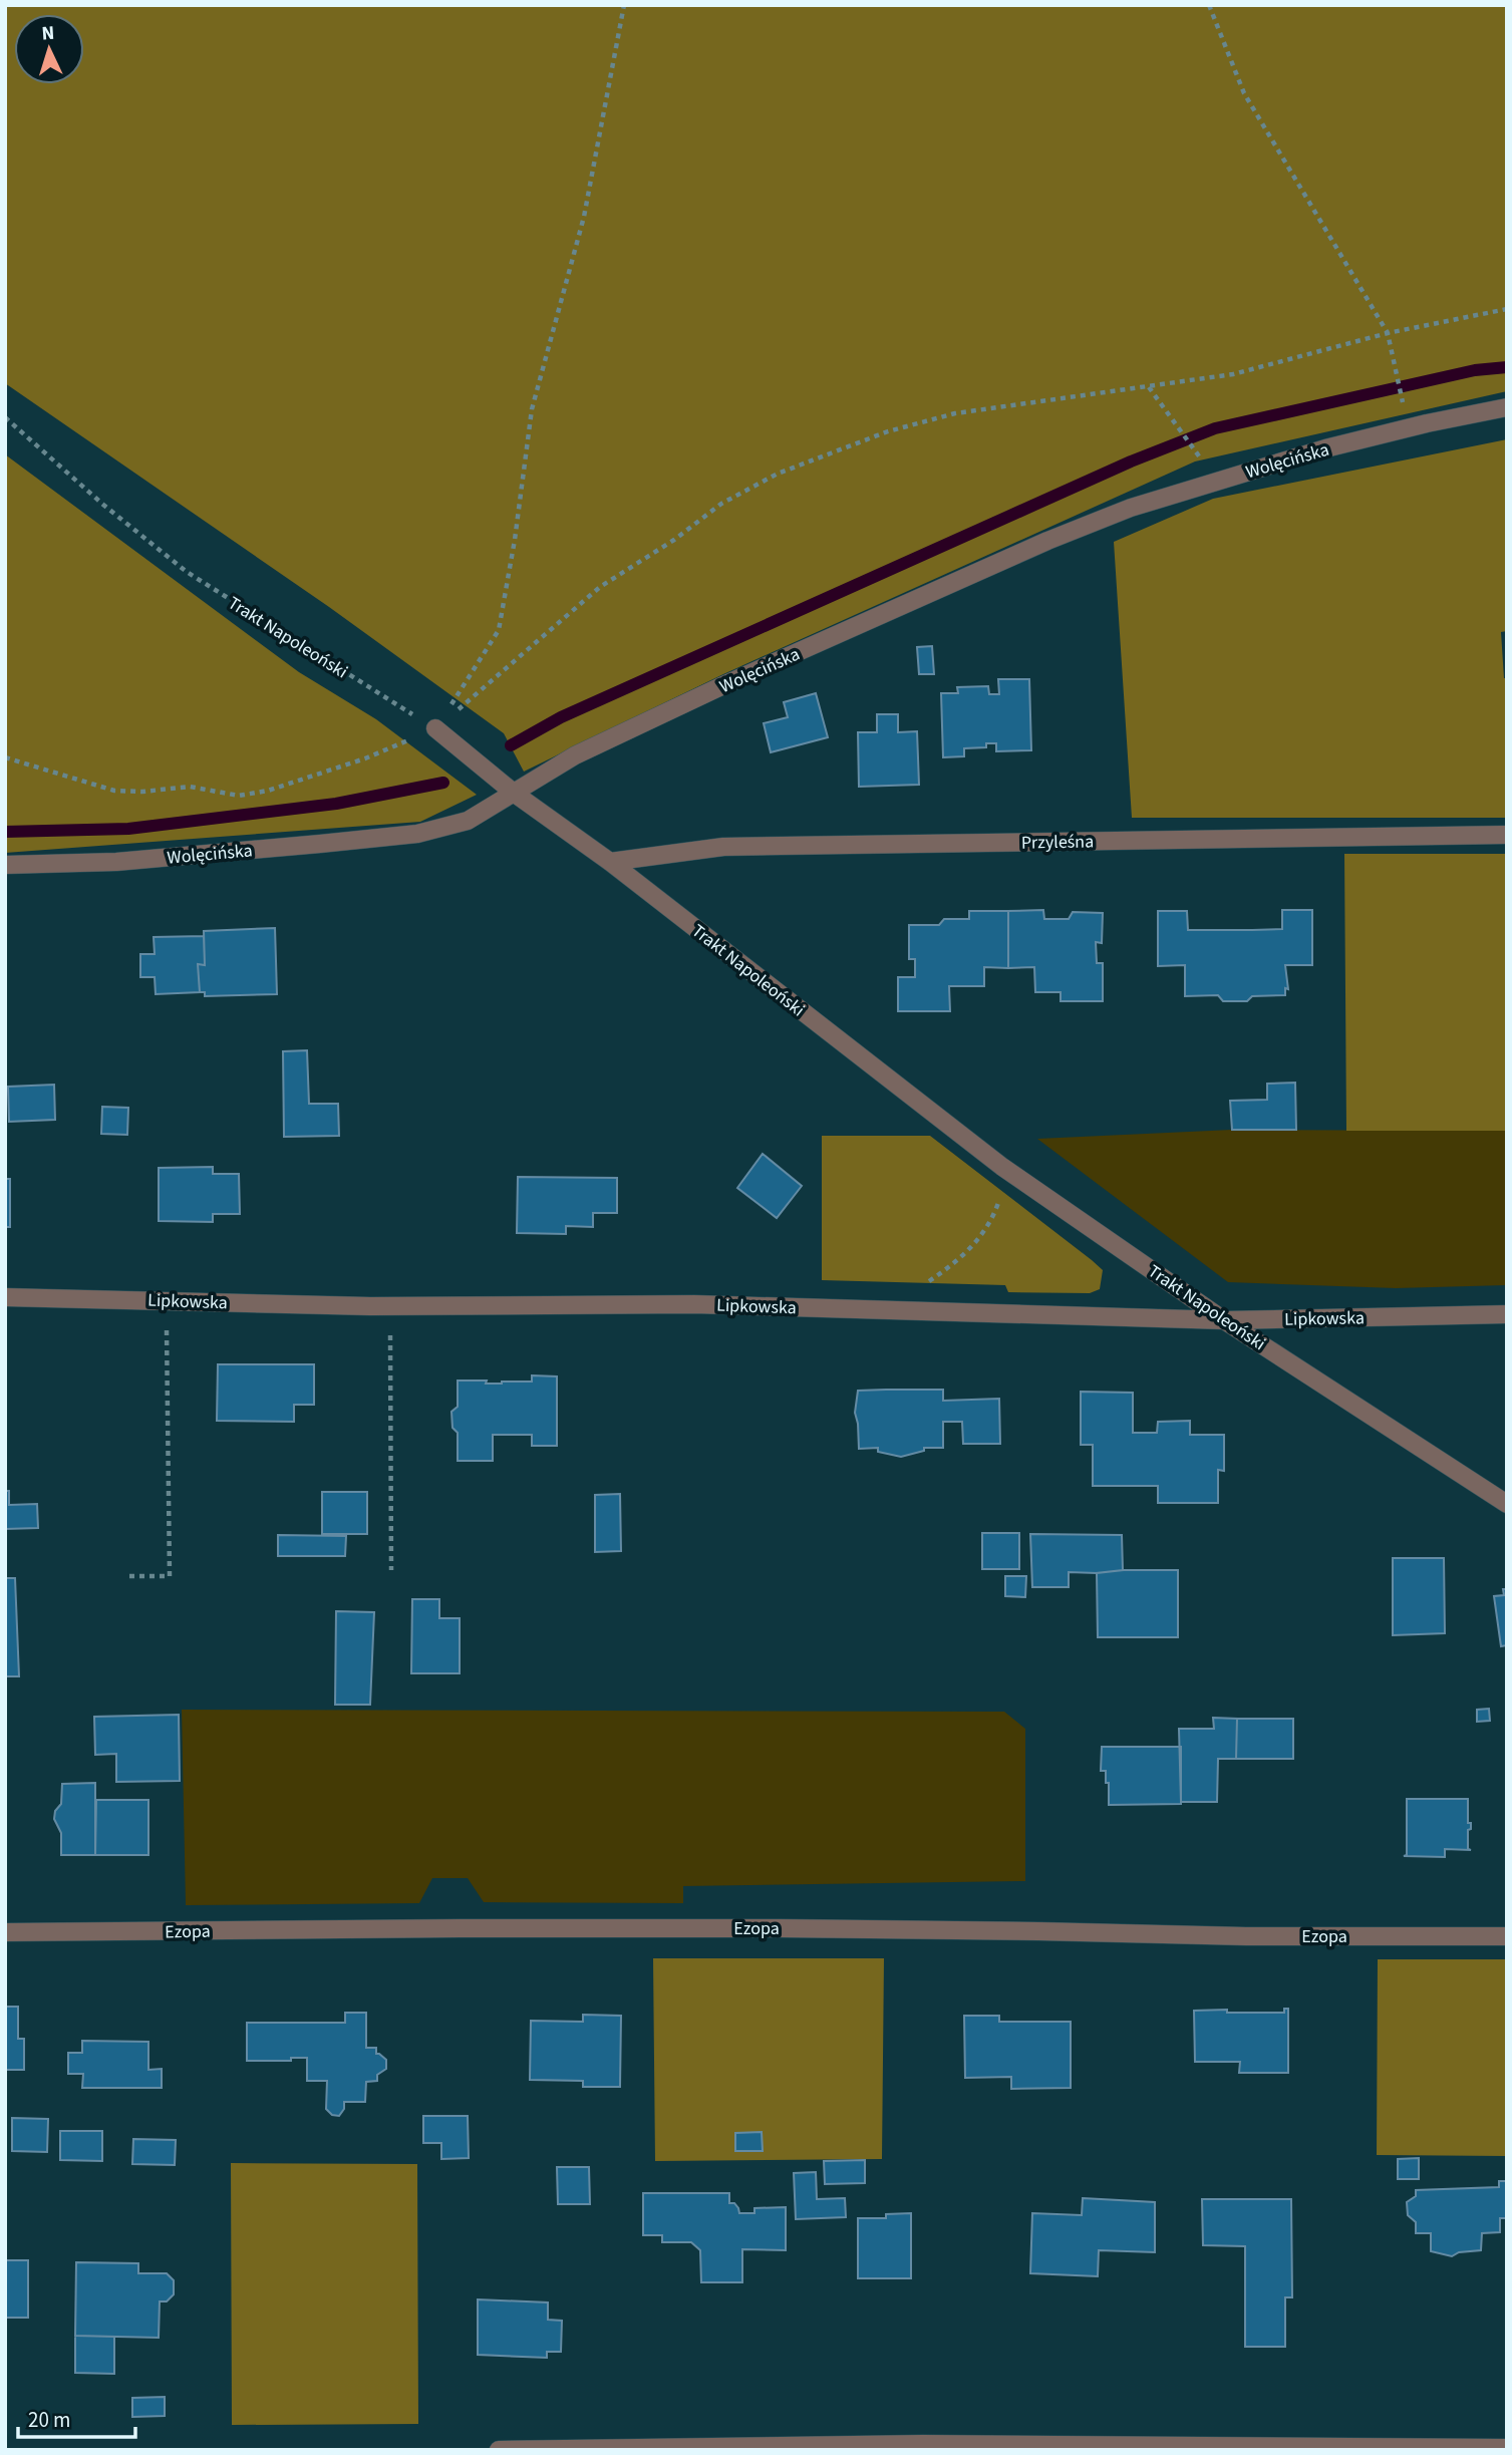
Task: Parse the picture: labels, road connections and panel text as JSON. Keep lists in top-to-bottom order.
{
  "streets": {
    "street": [
      "Wolęcińska",
      "Trakt Napoleoński",
      "Przyleśna",
      "Lipkowska",
      "Ezopa"
    ]
  },
  "crossings": [
    ["Wolęcińska", "Trakt Napoleoński"],
    ["Trakt Napoleoński", "Przyleśna"],
    ["Trakt Napoleoński", "Lipkowska"]
  ],
  "scale_bar": "20 m",
  "north": "top"
}
